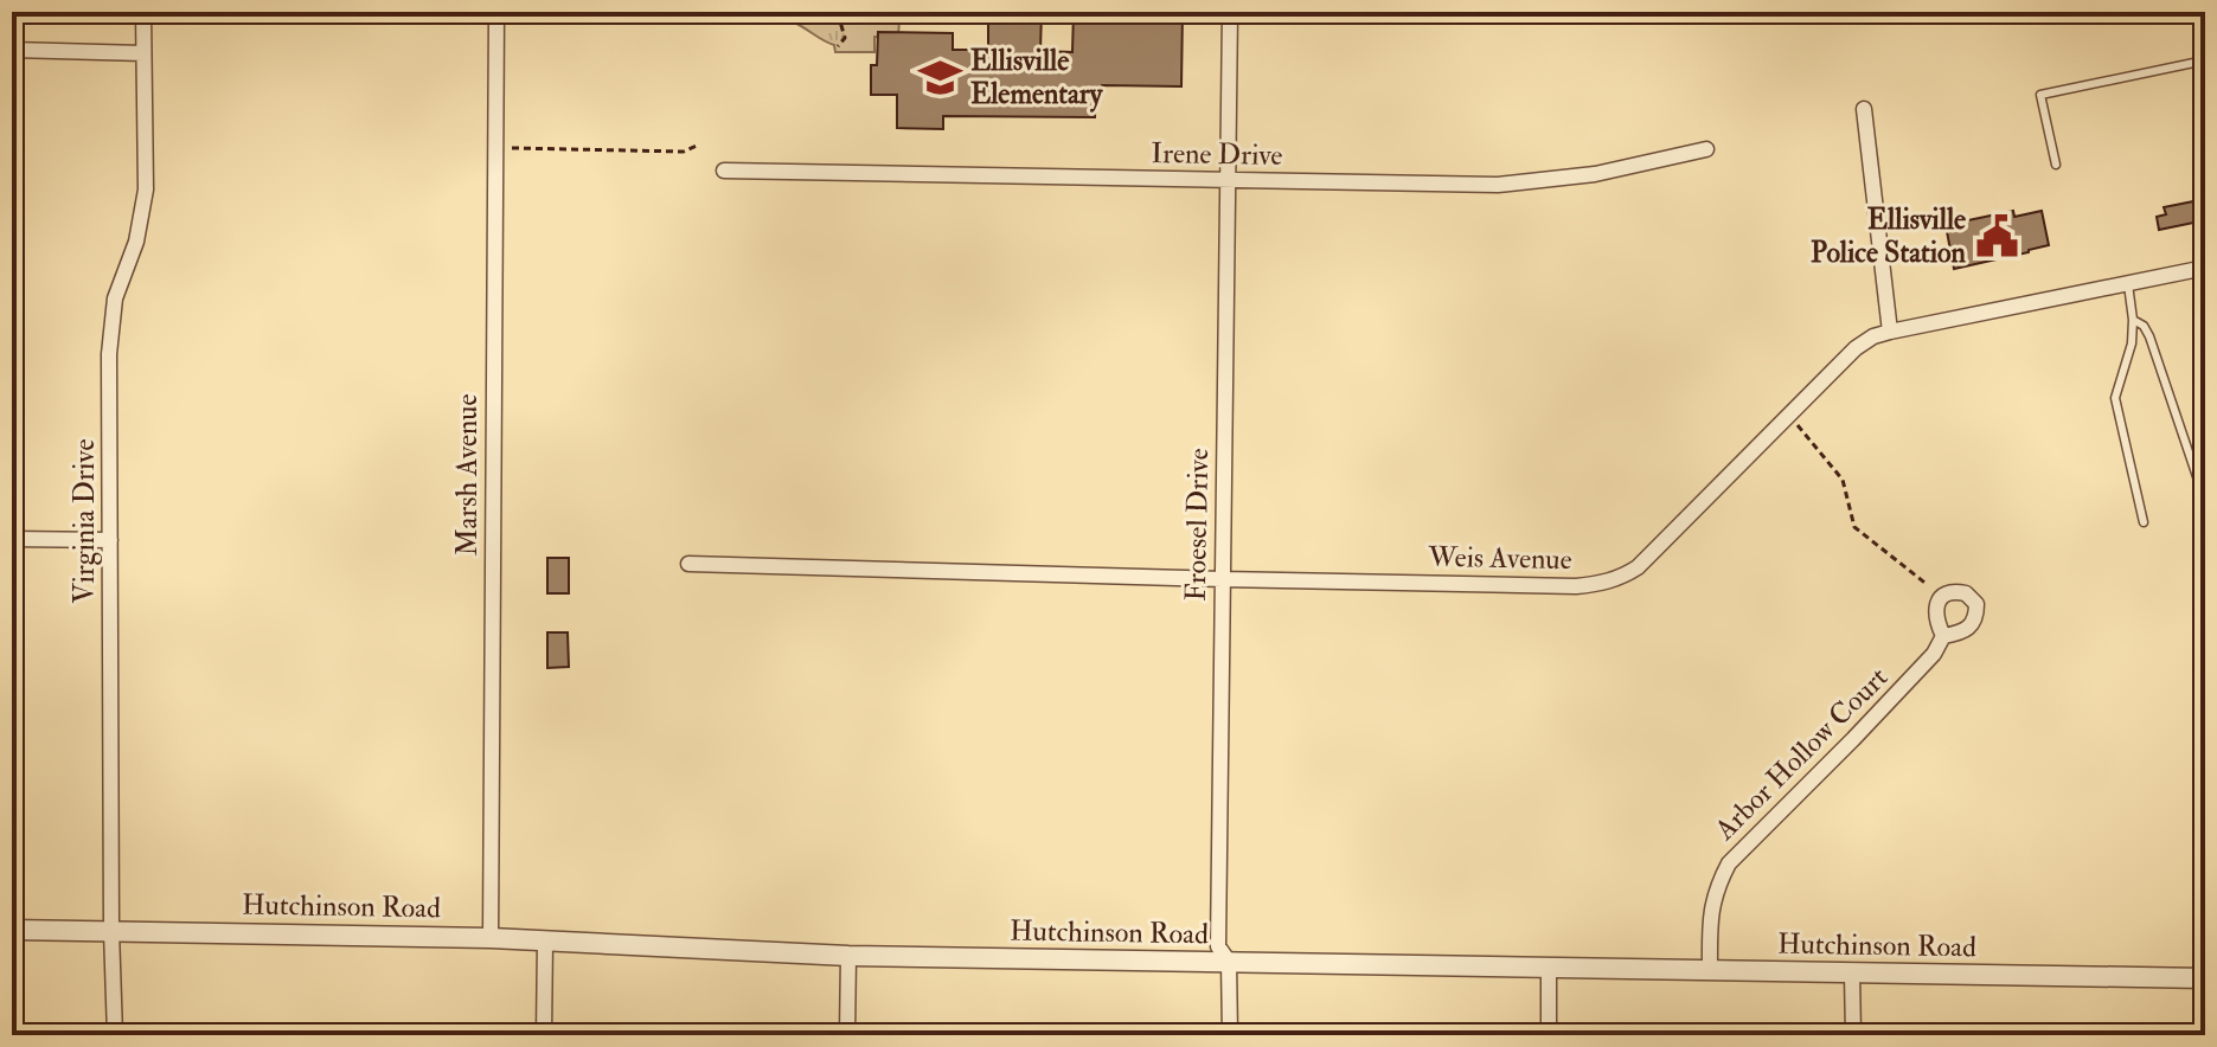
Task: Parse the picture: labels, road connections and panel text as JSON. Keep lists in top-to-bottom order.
{
  "streets": {
    "street": [
      "Irene Drive",
      "Marsh Avenue",
      "Virginia Drive",
      "Froesel Drive",
      "Weis Avenue",
      "Arbor Hollow Court",
      "Hutchinson Road"
    ]
  },
  "crossings": [
    ["Irene Drive", "Froesel Drive"],
    ["Marsh Avenue", "Hutchinson Road"],
    ["Virginia Drive", "Hutchinson Road"],
    ["Froesel Drive", "Weis Avenue"],
    ["Froesel Drive", "Hutchinson Road"],
    ["Arbor Hollow Court", "Hutchinson Road"]
  ],
  "places": {
    "school or university": ["Ellisville Elementary"],
    "public building": ["Ellisville Police Station"]
  }
}
